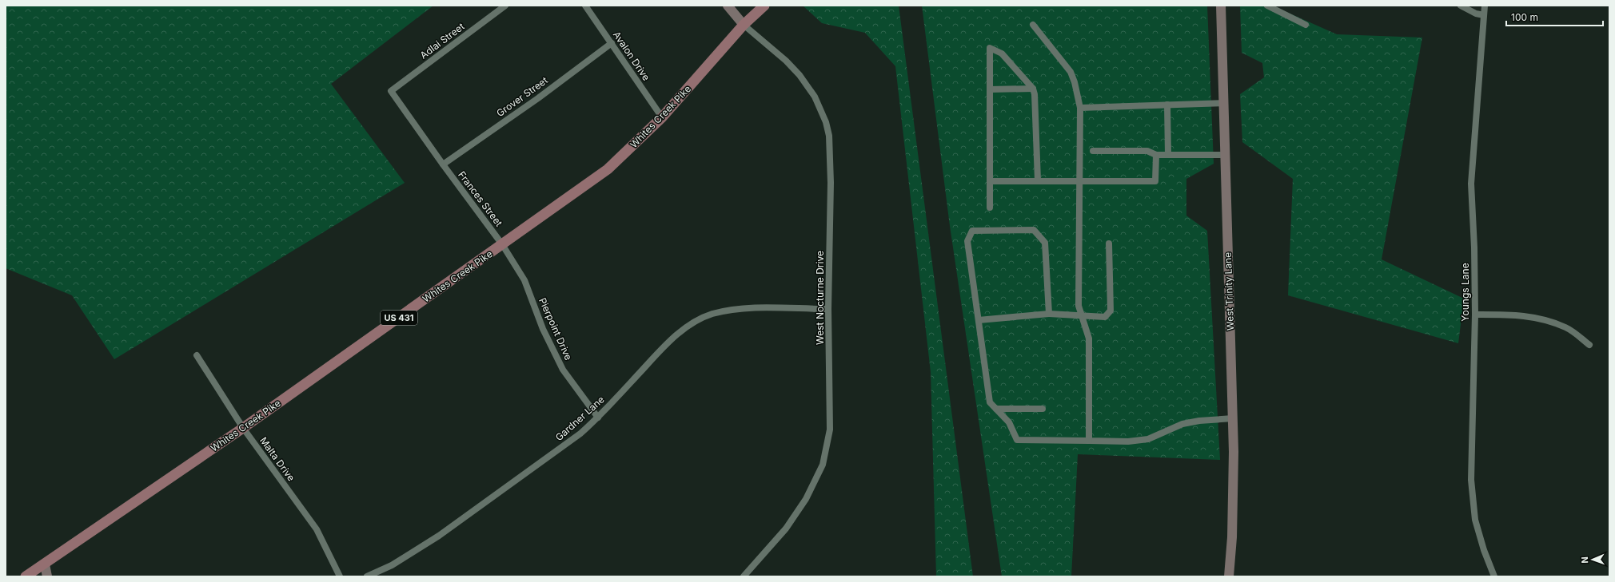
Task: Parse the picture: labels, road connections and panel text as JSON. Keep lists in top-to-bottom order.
{
  "streets": {
    "main road": ["Whites Creek Pike", "West Trinity Lane", "US 431"],
    "street": [
      "Adlai Street",
      "Avalon Drive",
      "Grover Street",
      "Frances Street",
      "Youngs Lane",
      "West Nocturne Drive",
      "Pierpoint Drive",
      "Gardner Lane",
      "Malta Drive"
    ]
  },
  "crossings": [
    ["Adlai Street", "Frances Street"],
    ["Avalon Drive", "Grover Street"],
    ["Avalon Drive", "Whites Creek Pike"],
    ["Grover Street", "Frances Street"],
    ["Whites Creek Pike", "Frances Street"],
    ["Whites Creek Pike", "West Nocturne Drive"],
    ["Whites Creek Pike", "Pierpoint Drive"],
    ["Whites Creek Pike", "Malta Drive"],
    ["Frances Street", "Pierpoint Drive"],
    ["West Nocturne Drive", "Gardner Lane"],
    ["Pierpoint Drive", "Gardner Lane"]
  ],
  "scale_bar": "100 m",
  "north": "left"
}
